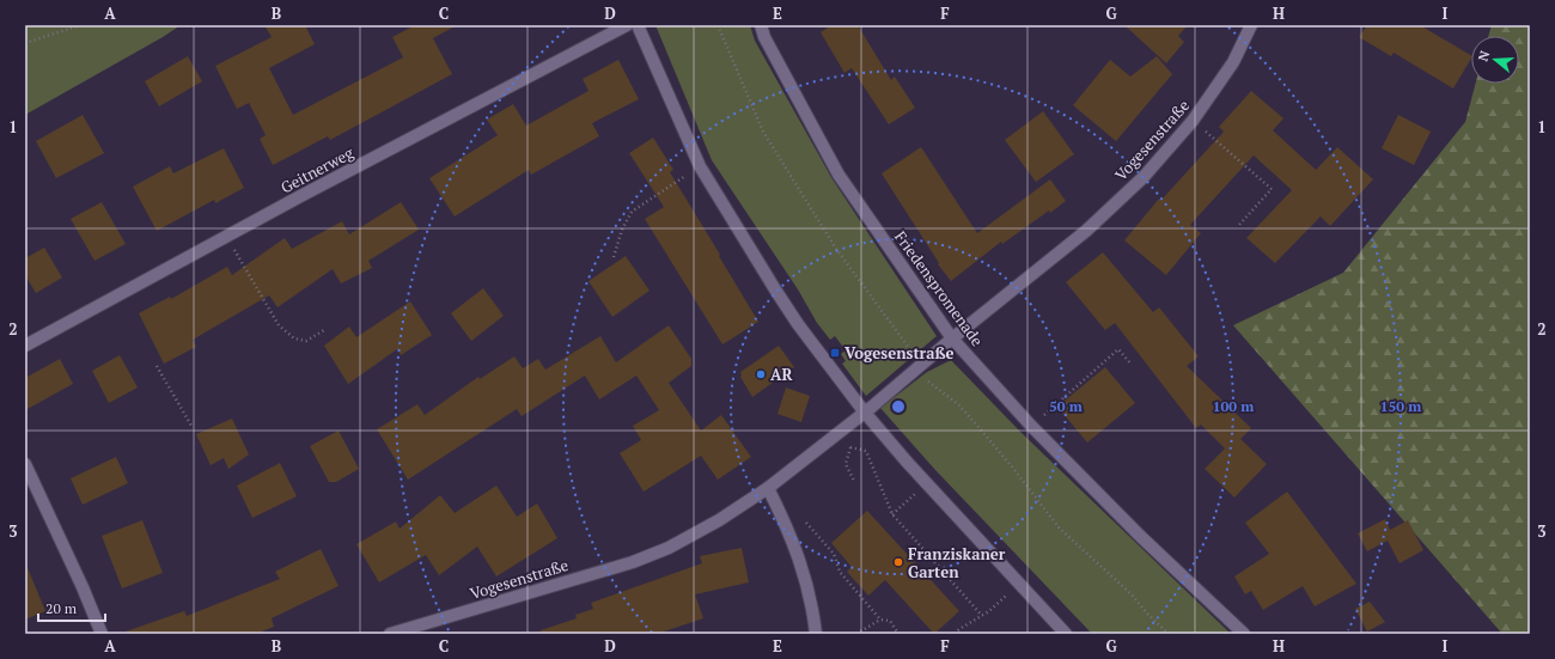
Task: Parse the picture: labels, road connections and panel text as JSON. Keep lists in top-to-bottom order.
{
  "streets": {
    "street": ["Vogesenstraße", "Geitnerweg", "Friedenspromenade"]
  },
  "crossings": [
    ["Vogesenstraße", "Friedenspromenade"]
  ],
  "places": {
    "transit": ["Vogesenstraße"],
    "other": ["AR", "Franziskaner Garten"]
  },
  "scale_bar": "20 m",
  "north": "left",
  "grid": {
    "columns": [
      "A",
      "B",
      "C",
      "D",
      "E",
      "F",
      "G",
      "H",
      "I"
    ],
    "rows": ["1", "2", "3"]
  },
  "rings": ["50 m", "100 m", "150 m"]
}
